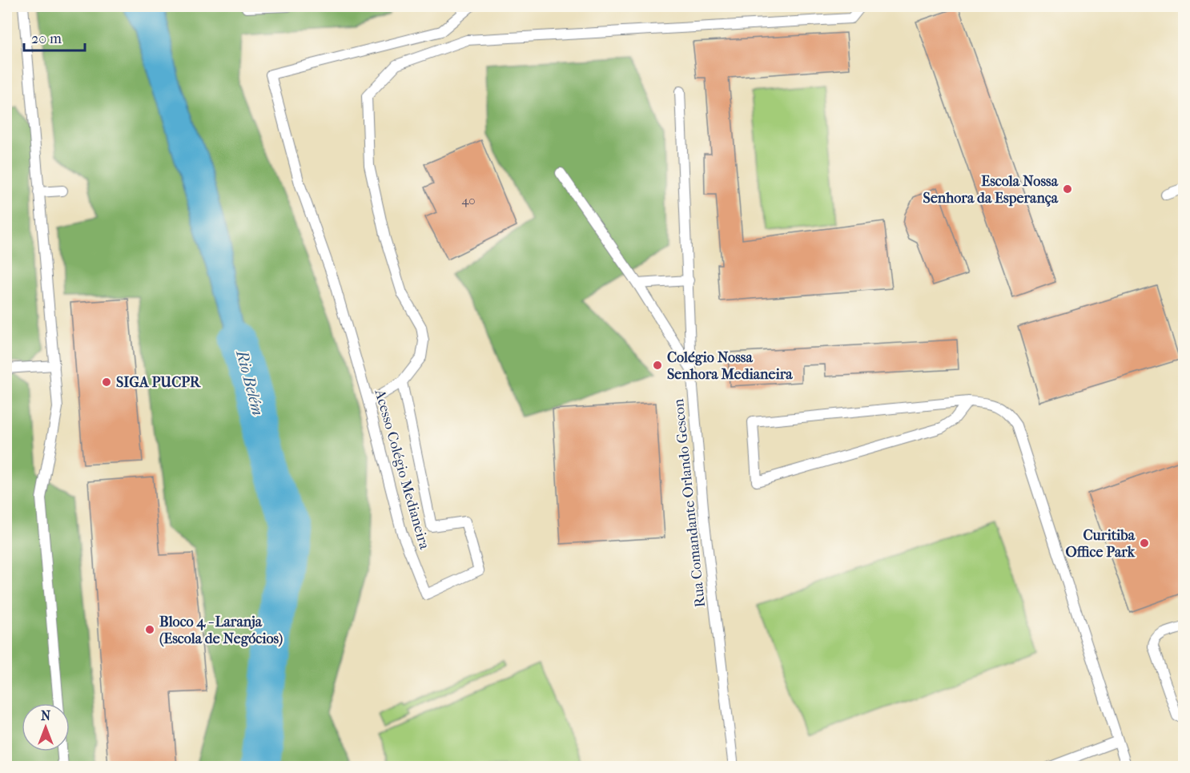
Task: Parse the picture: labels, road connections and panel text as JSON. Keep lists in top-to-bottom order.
{
  "streets": {
    "lane": ["Acesso Colégio Medianeira", "Rua Comandante Orlando Gescon"]
  },
  "water": ["Rio Belém"],
  "places": [
    "Escola Nossa Senhora da Esperança",
    "Colégio Nossa Senhora Medianeira",
    "SIGA PUCPR",
    "Curitiba Office Park",
    "Bloco 4 - Laranja (Escola de Negócios)"
  ],
  "house_numbers": ["40"],
  "scale_bar": "20 m",
  "north": "top"
}
